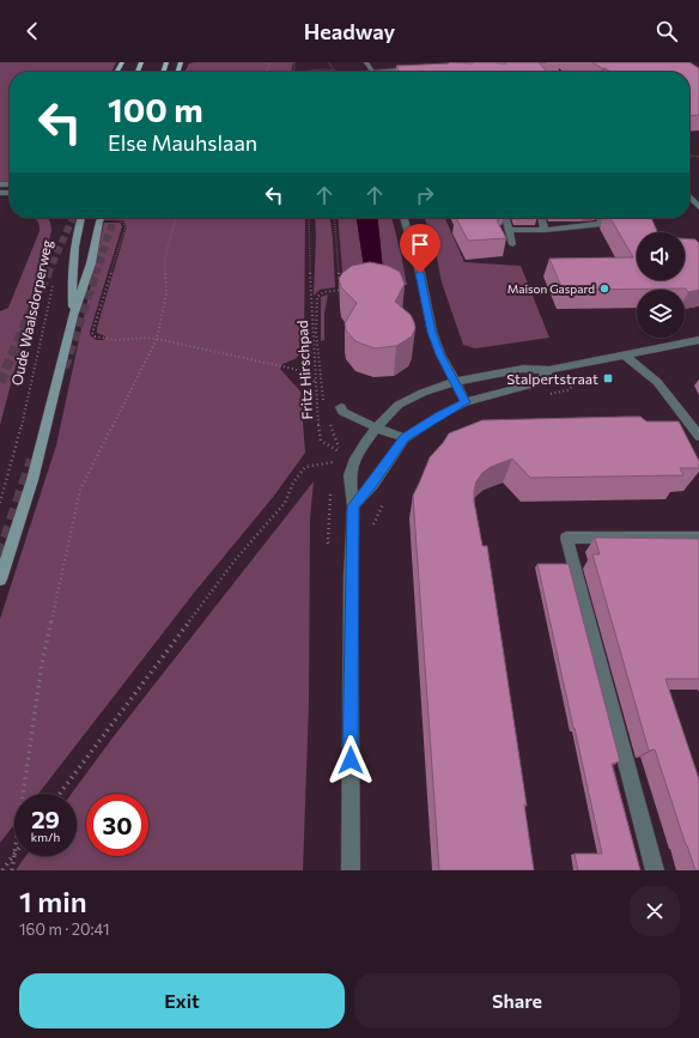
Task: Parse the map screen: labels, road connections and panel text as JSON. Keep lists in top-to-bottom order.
{
  "streets": {
    "main road": ["Oude Waalsdorperweg"],
    "path": ["Fritz Hirschpad"]
  },
  "places": {
    "other": ["Maison Gaspard"],
    "transit": ["Stalpertstraat"]
  },
  "page": {
    "header": "Headway",
    "turn": ["100 m", "Else Mauhslaan"],
    "speed": "29 km/h",
    "limit": "30",
    "heading": ["1 min", "160 m · 20:41"],
    "buttons": ["Exit", "Share"]
  }
}
